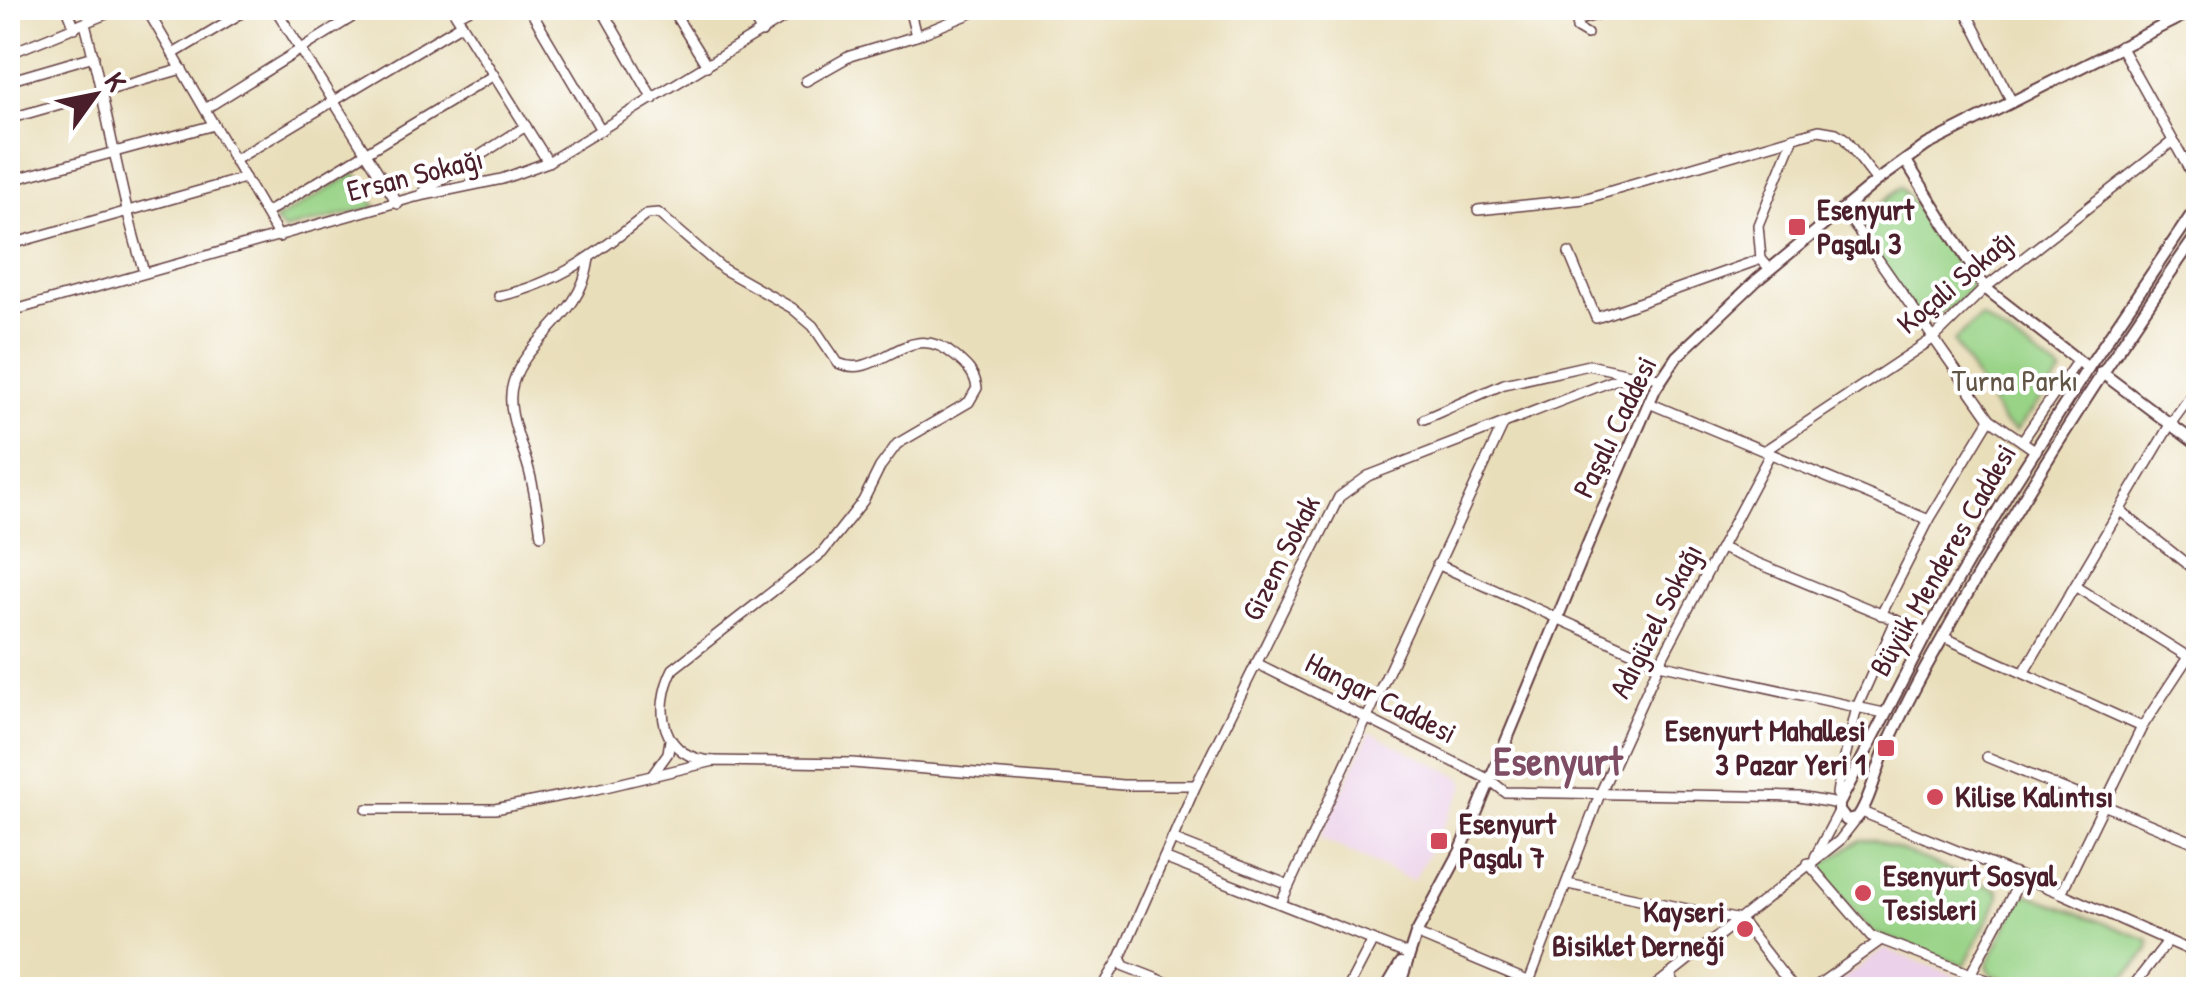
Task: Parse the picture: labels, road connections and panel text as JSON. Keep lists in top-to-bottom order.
{
  "streets": {
    "street": [
      "Ersan Sokağı",
      "Koçali Sokağı",
      "Paşalı Caddesi",
      "Gizem Sokak",
      "Büyük Menderes Caddesi",
      "Adıgüzel Sokağı",
      "Hangar Caddesi"
    ]
  },
  "crossings": [
    ["Koçali Sokağı", "Adıgüzel Sokağı"],
    ["Paşalı Caddesi", "Gizem Sokak"],
    ["Paşalı Caddesi", "Hangar Caddesi"],
    ["Gizem Sokak", "Hangar Caddesi"],
    ["Büyük Menderes Caddesi", "Hangar Caddesi"],
    ["Adıgüzel Sokağı", "Hangar Caddesi"]
  ],
  "districts": ["Esenyurt"],
  "parks": ["Turna Parkı"],
  "places": {
    "transit": ["Esenyurt Paşalı 3", "Esenyurt Mahallesi 3 Pazar Yeri 1", "Esenyurt Paşalı 7"],
    "other": ["Kilise Kalıntısı", "Esenyurt Sosyal Tesisleri", "Kayseri Bisiklet Derneği"]
  },
  "north": "top right"
}
